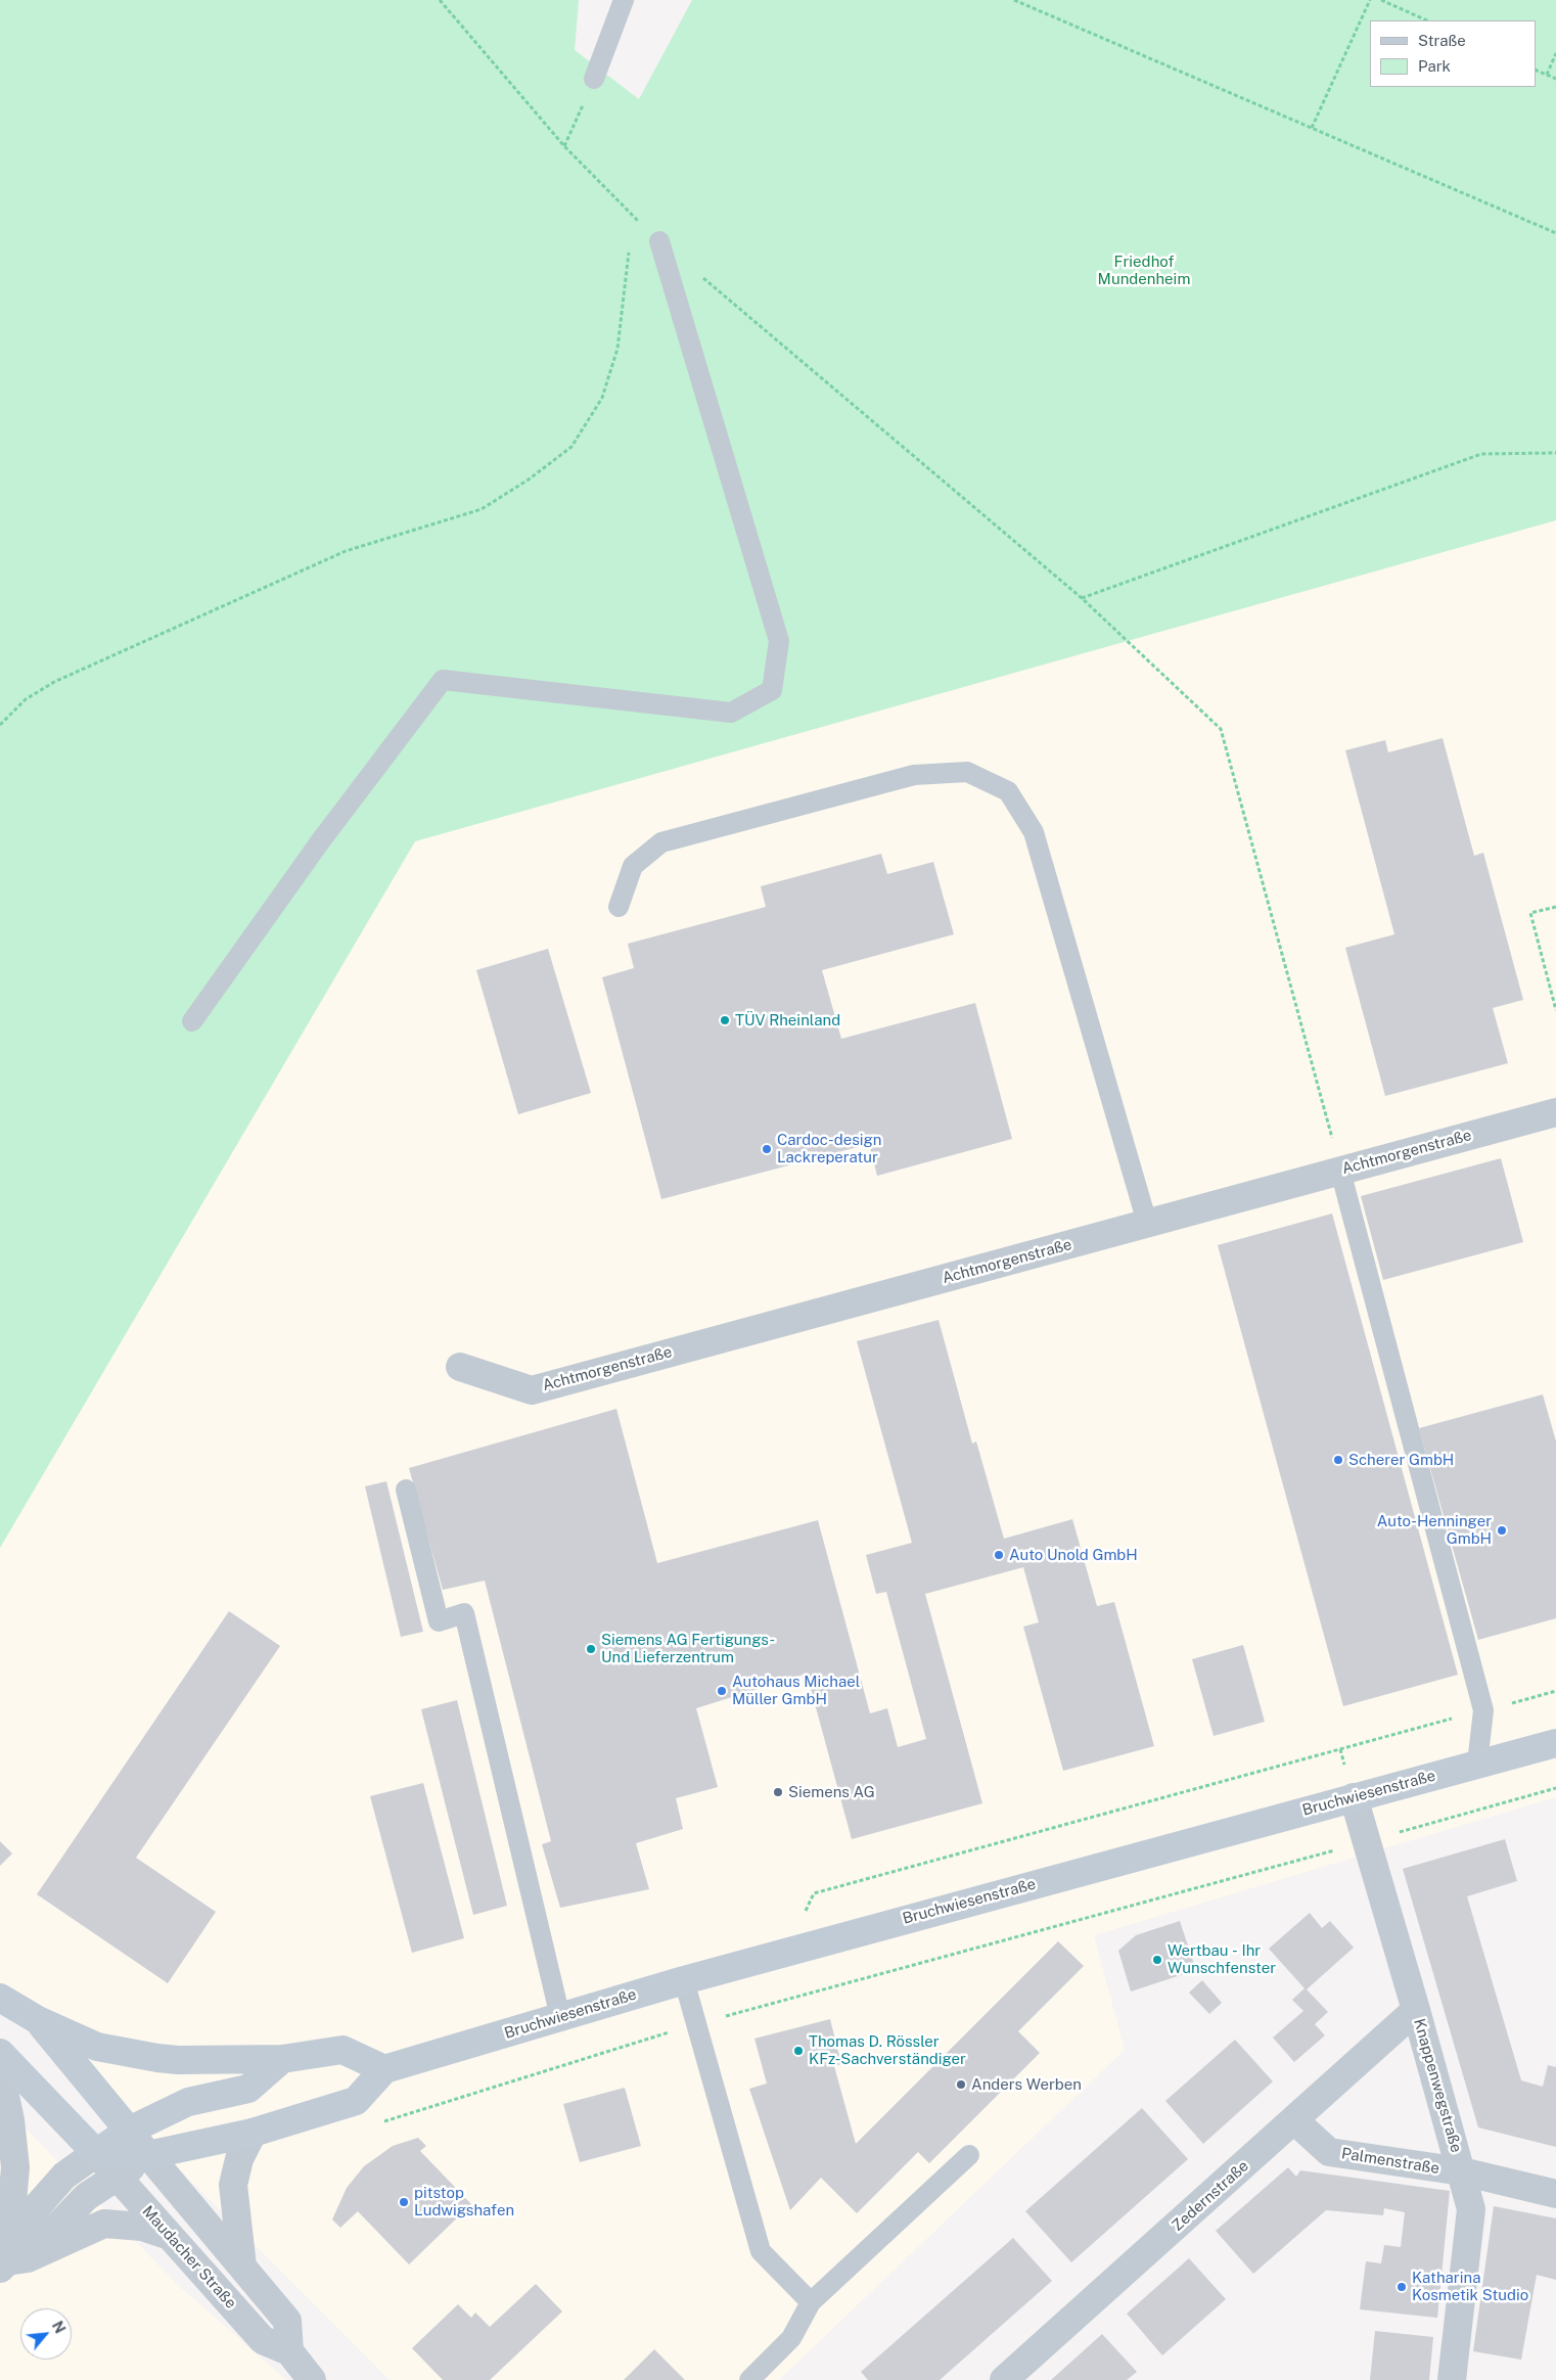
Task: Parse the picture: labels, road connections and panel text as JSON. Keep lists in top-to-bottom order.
{
  "streets": {
    "main road": ["Bruchwiesenstraße", "Maudacher Straße"],
    "street": [
      "Achtmorgenstraße",
      "Knappenwegstraße",
      "Palmenstraße",
      "Zedernstraße"
    ]
  },
  "crossings": [
    ["Bruchwiesenstraße", "Knappenwegstraße"],
    ["Knappenwegstraße", "Palmenstraße"],
    ["Knappenwegstraße", "Zedernstraße"],
    ["Palmenstraße", "Zedernstraße"]
  ],
  "parks": ["Friedhof Mundenheim"],
  "places": [
    "TÜV Rheinland",
    "Cardoc-design Lackreperatur",
    "Scherer GmbH",
    "Auto-Henninger GmbH",
    "Auto Unold GmbH",
    "Siemens AG Fertigungs- Und Lieferzentrum",
    "Autohaus Michael Müller GmbH",
    "Siemens AG",
    "Wertbau - Ihr Wunschfenster",
    "Thomas D. Rössler KFz-Sachverständiger",
    "Anders Werben",
    "pitstop Ludwigshafen",
    "Katharina Kosmetik Studio"
  ],
  "legend": ["Straße", "Park"],
  "north": "top right"
}
